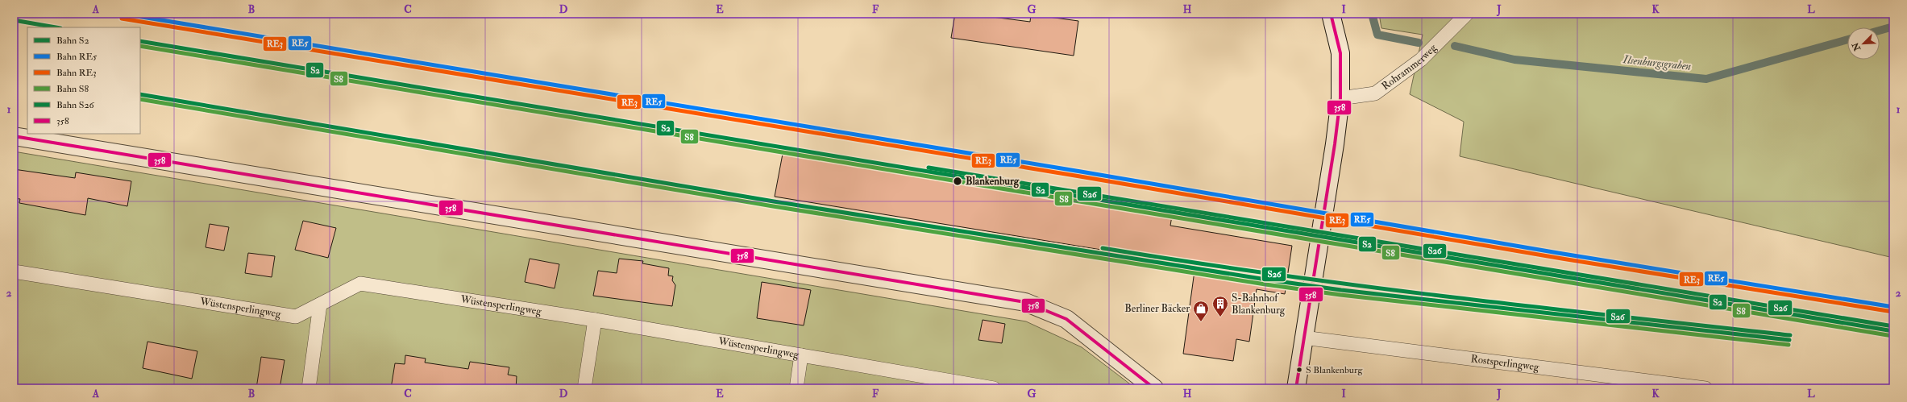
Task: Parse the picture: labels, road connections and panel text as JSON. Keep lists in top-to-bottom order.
{
  "streets": {
    "lane": ["Rohrammerweg", "Wüstensperlingweg", "Rostsperlingweg"]
  },
  "water": ["Ilsenburgsgraben"],
  "places": {
    "other": ["Blankenburg", "S Blankenburg"],
    "building": ["S-Bahnhof Blankenburg"],
    "shop": ["Berliner Bäcker"]
  },
  "lines": [
    "rail line RE5",
    "transit line 358",
    "rail line RE3",
    "rail line S2",
    "rail line S8",
    "rail line S26"
  ],
  "legend": [
    "Bahn S2",
    "Bahn RE5",
    "Bahn RE3",
    "Bahn S8",
    "Bahn S26",
    "358"
  ],
  "north": "bottom left",
  "grid": {
    "columns": [
      "A",
      "B",
      "C",
      "D",
      "E",
      "F",
      "G",
      "H",
      "I",
      "J",
      "K",
      "L"
    ],
    "rows": ["1", "2"]
  }
}
